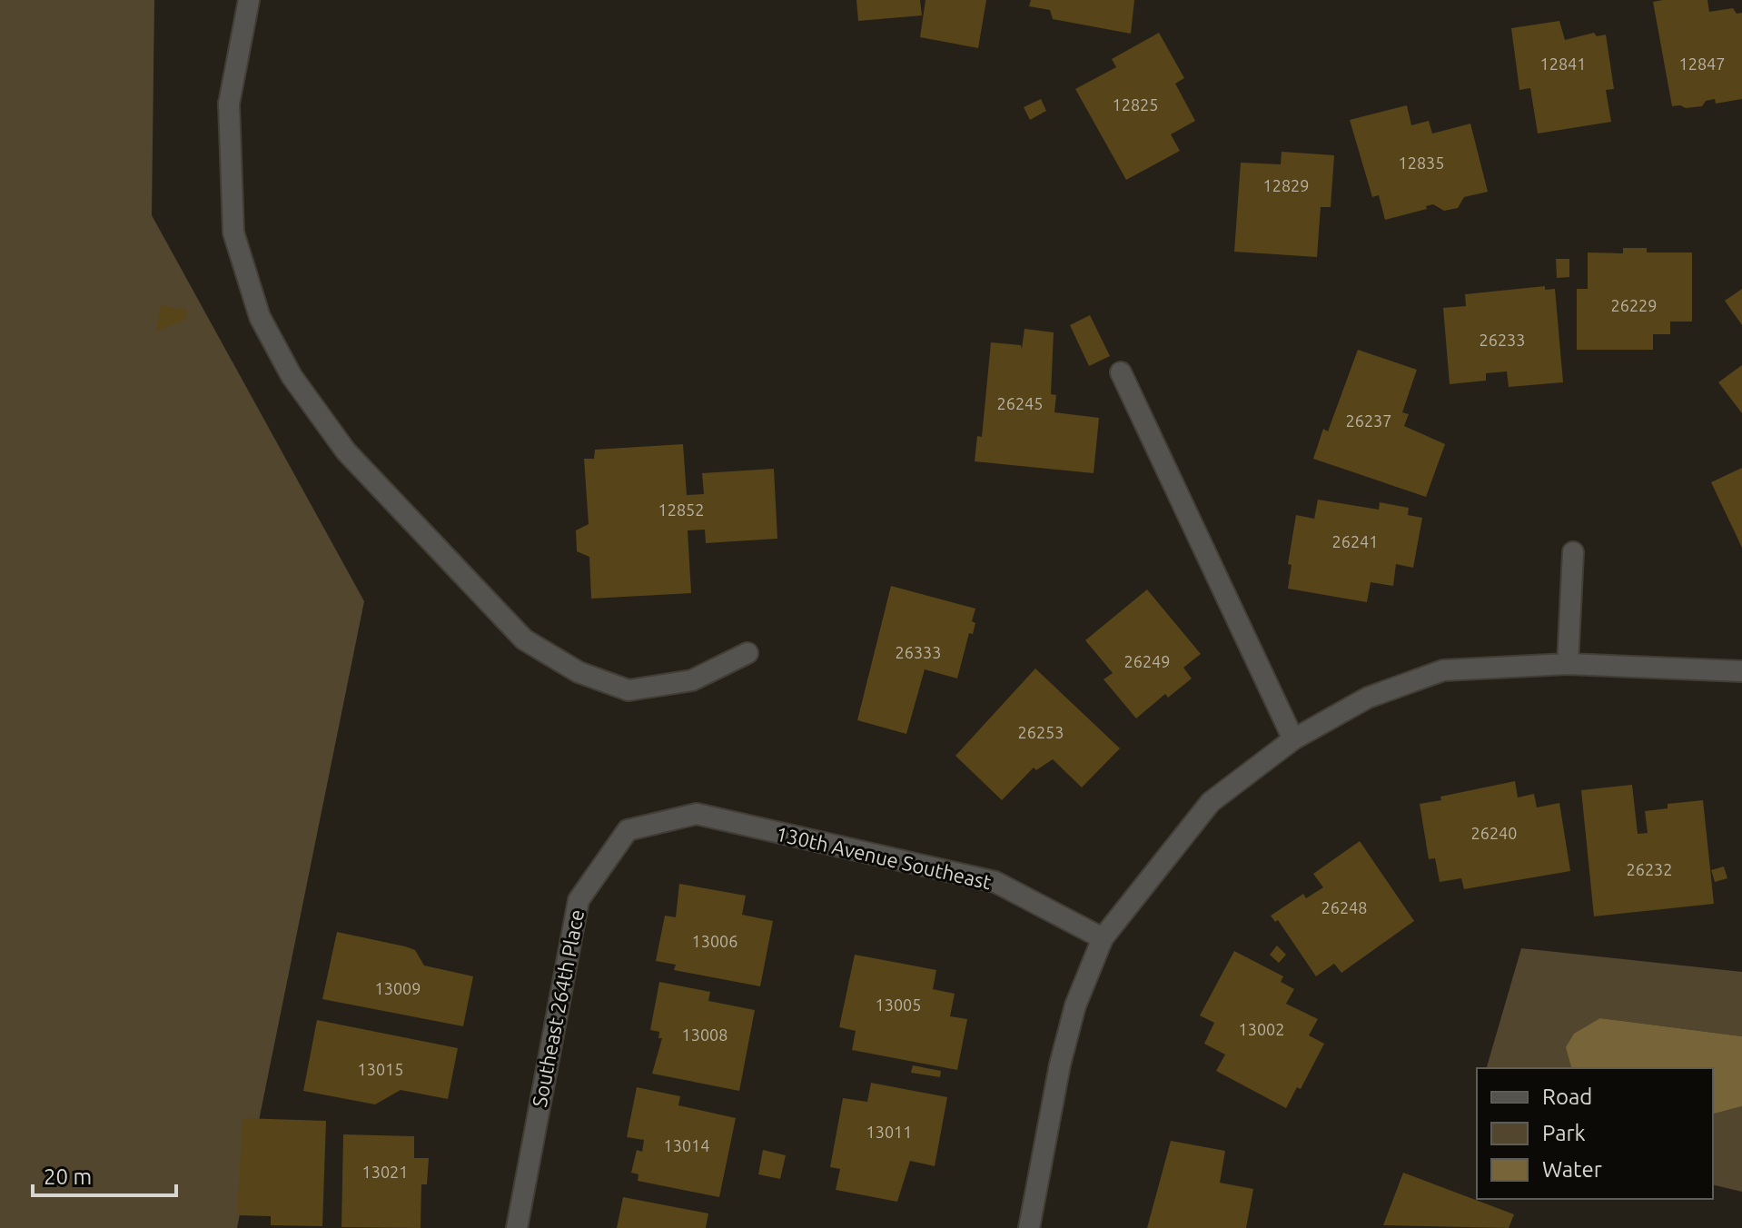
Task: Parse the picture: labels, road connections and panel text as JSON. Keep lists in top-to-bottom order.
{
  "streets": {
    "street": ["130th Avenue Southeast", "Southeast 264th Place"]
  },
  "crossings": [
    ["130th Avenue Southeast", "Southeast 264th Place"]
  ],
  "house_numbers": [
    "12841",
    "12847",
    "12825",
    "12835",
    "12829",
    "26229",
    "26233",
    "26245",
    "26237",
    "12852",
    "26241",
    "26333",
    "26249",
    "26253",
    "26240",
    "26232",
    "26248",
    "13006",
    "13009",
    "13005",
    "13002",
    "13008",
    "13015",
    "13011",
    "13014",
    "13021"
  ],
  "legend": ["Road", "Park", "Water"],
  "scale_bar": "20 m"
}
